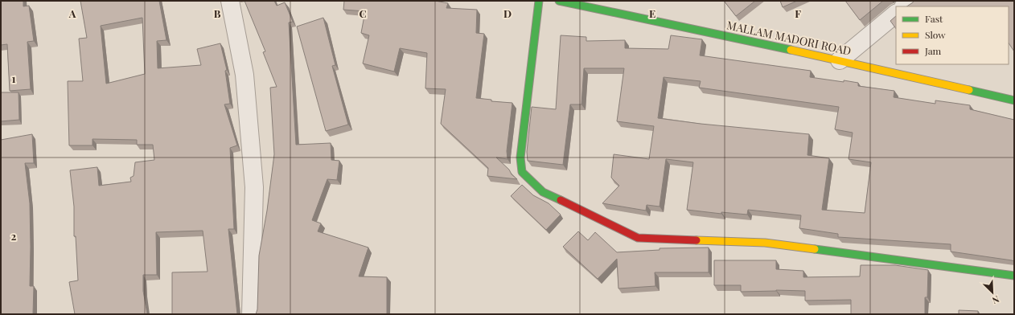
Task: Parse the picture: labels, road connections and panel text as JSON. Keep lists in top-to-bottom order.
{
  "streets": {
    "street": ["MALLAM MADORI ROAD"]
  },
  "legend": ["Fast", "Slow", "Jam"],
  "north": "bottom right",
  "grid": {
    "columns": [
      "A",
      "B",
      "C",
      "D",
      "E",
      "F"
    ],
    "rows": ["1", "2"]
  }
}
